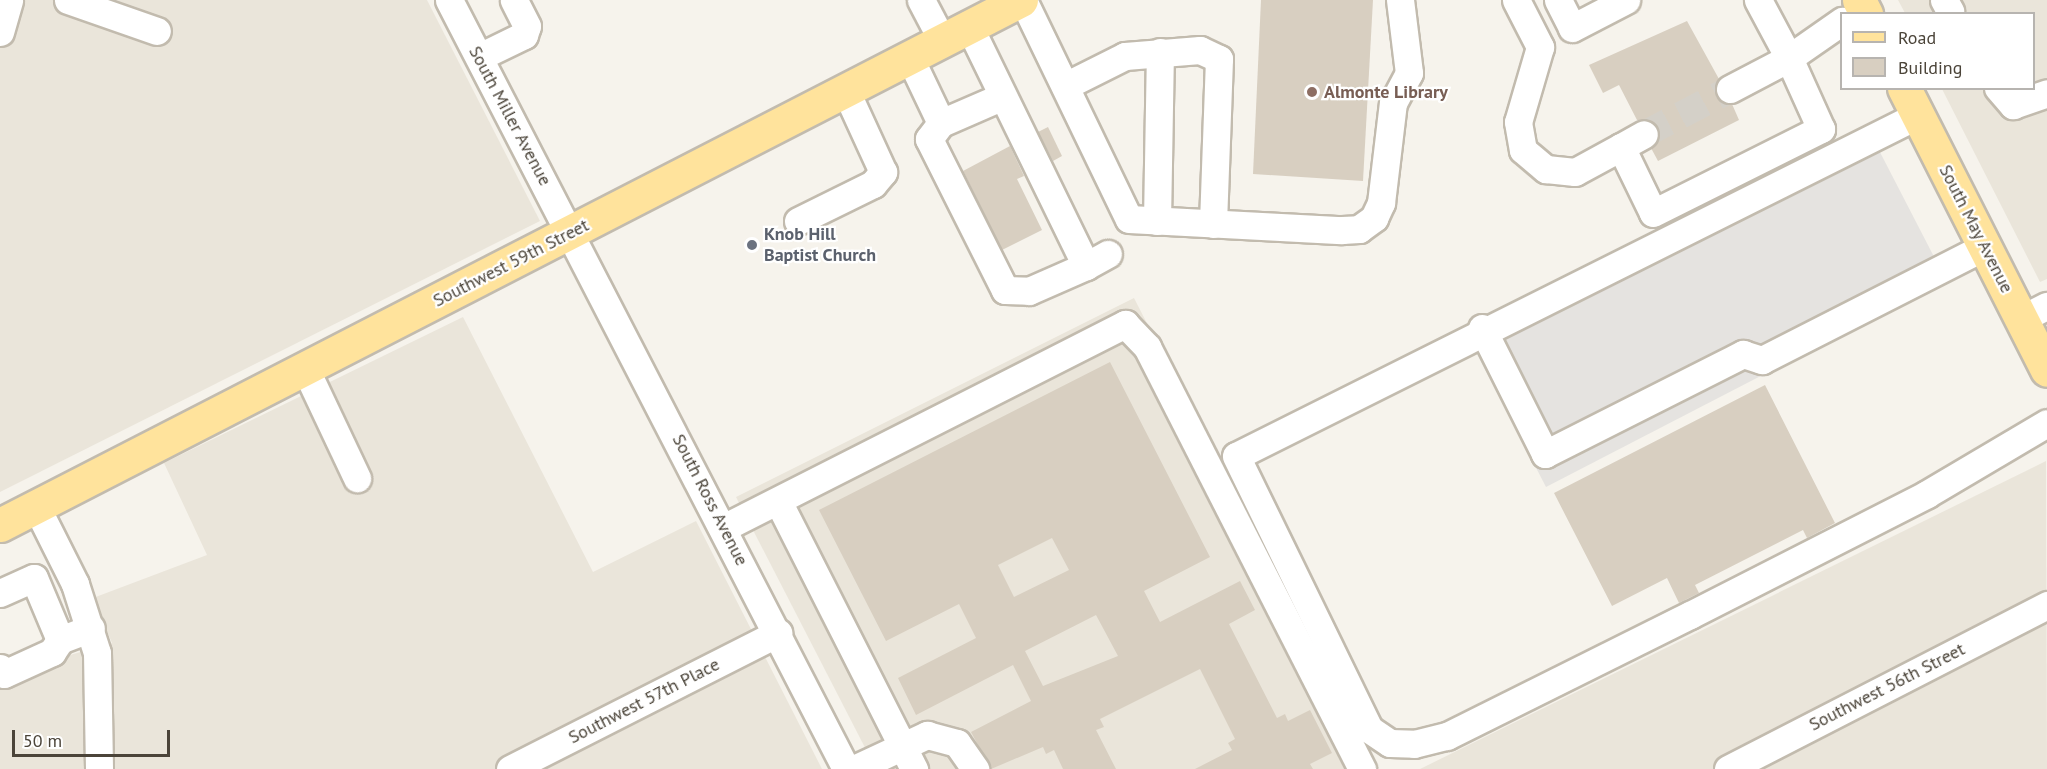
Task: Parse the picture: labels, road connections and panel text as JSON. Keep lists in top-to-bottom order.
{
  "streets": {
    "main road": ["South May Avenue", "Southwest 59th Street"],
    "street": [
      "South Miller Avenue",
      "South Ross Avenue",
      "Southwest 56th Street",
      "Southwest 57th Place"
    ]
  },
  "crossings": [
    ["South Miller Avenue", "Southwest 59th Street"],
    ["South Miller Avenue", "South Ross Avenue"],
    ["Southwest 59th Street", "South Ross Avenue"],
    ["South Ross Avenue", "Southwest 57th Place"]
  ],
  "places": ["Almonte Library", "Knob Hill Baptist Church"],
  "legend": ["Road", "Building"],
  "scale_bar": "50 m"
}
